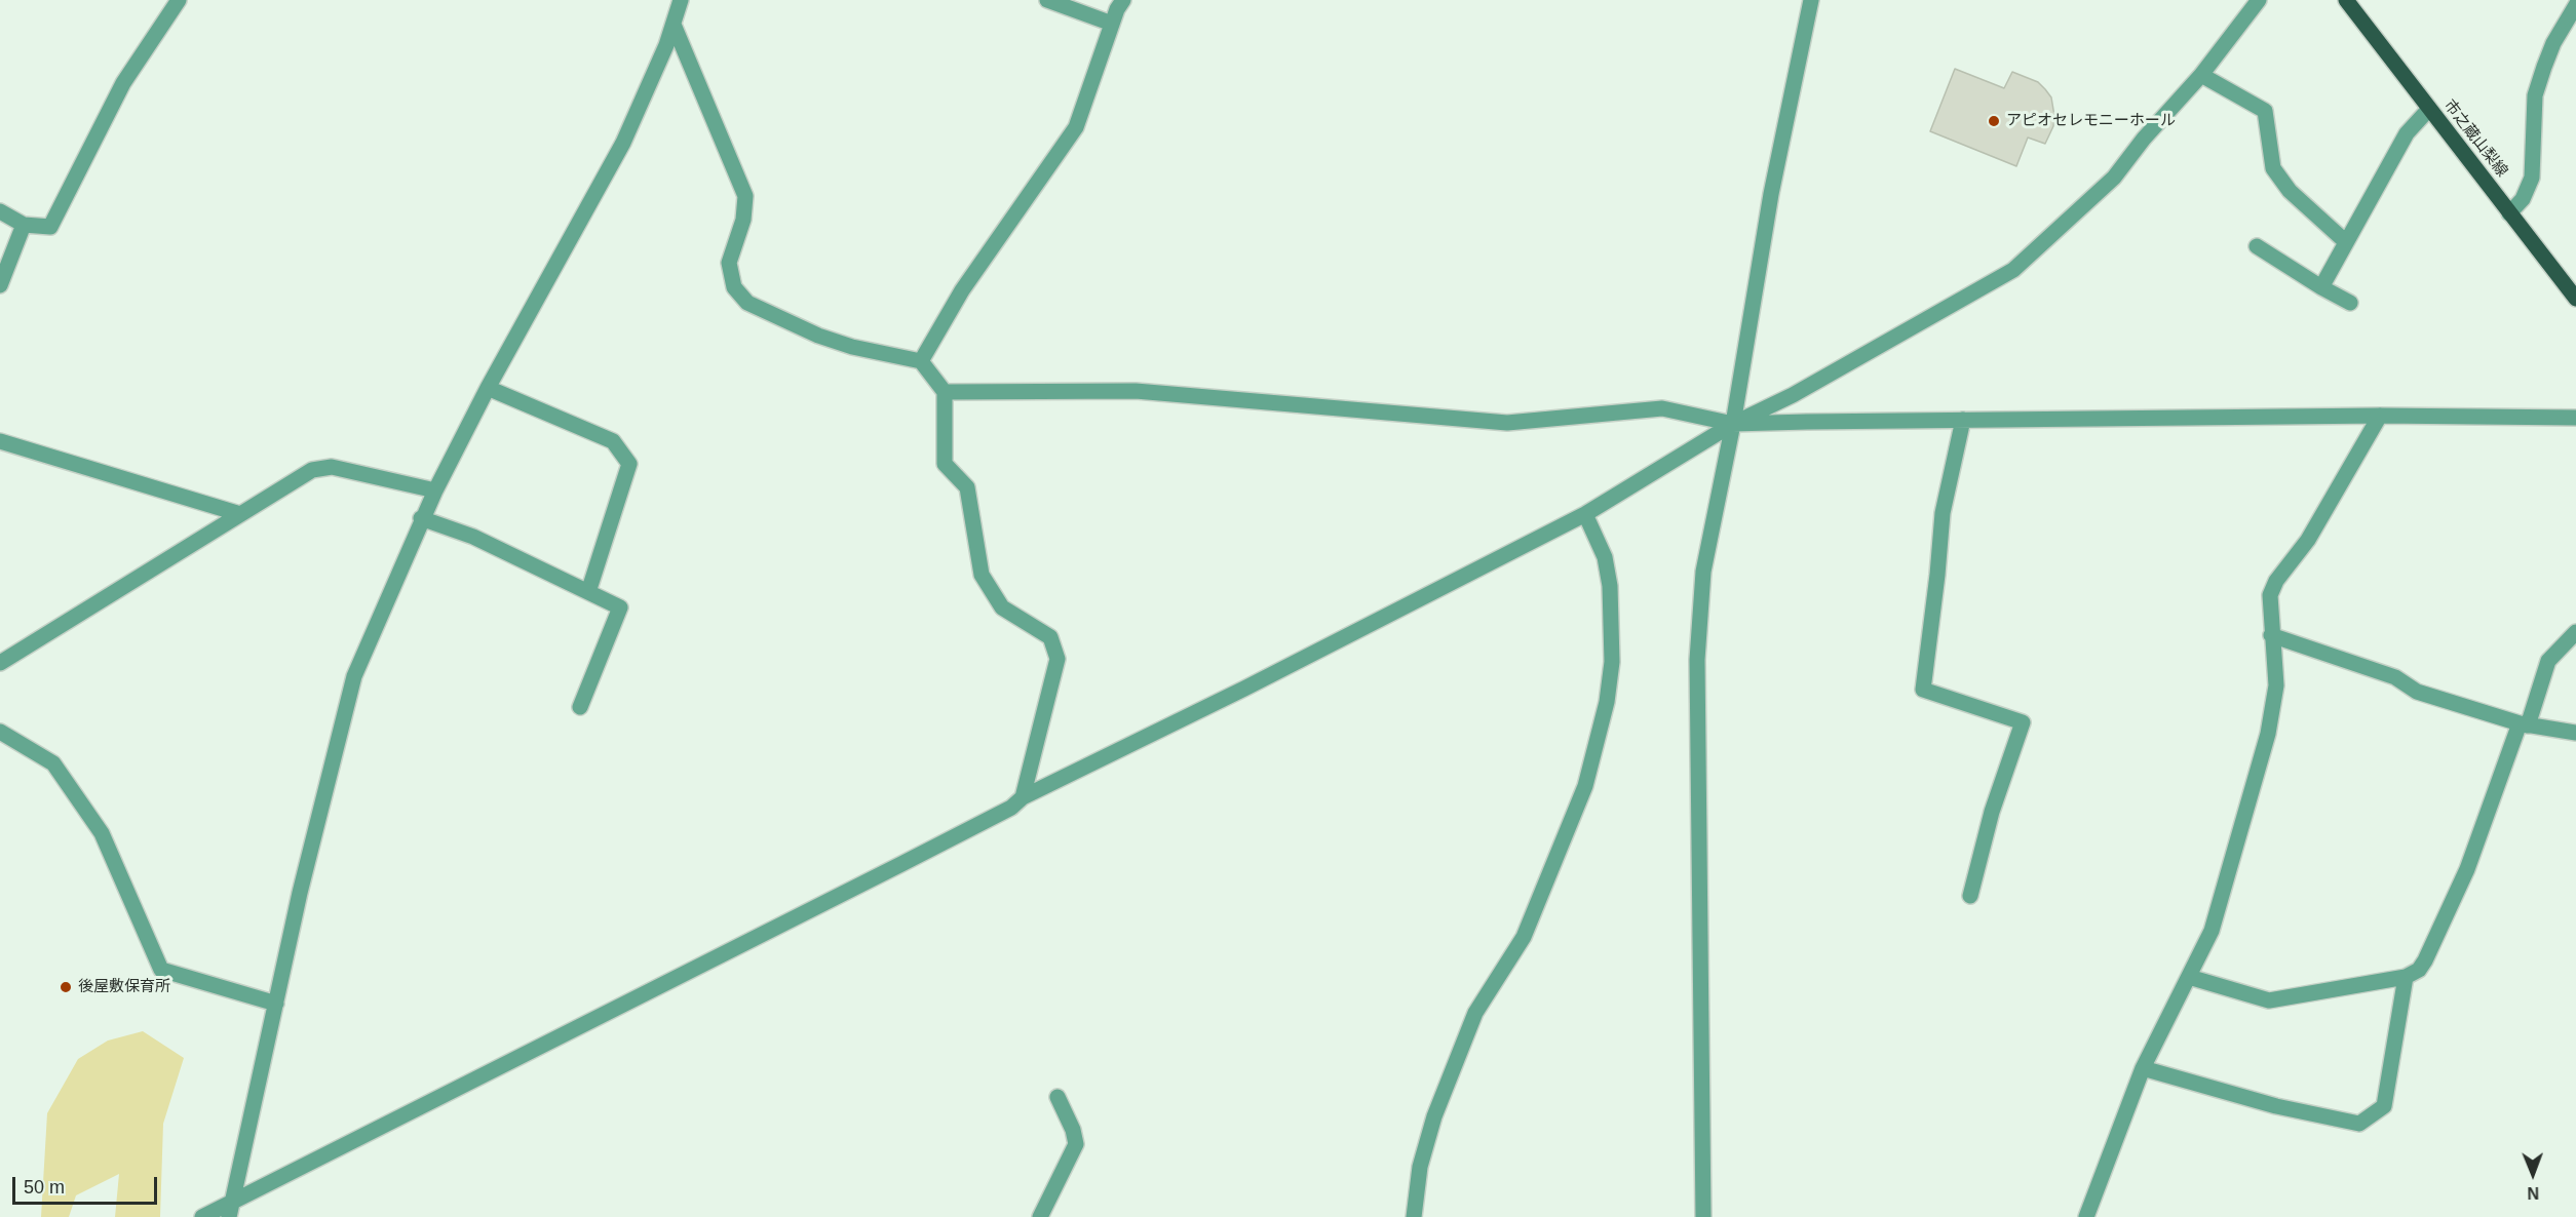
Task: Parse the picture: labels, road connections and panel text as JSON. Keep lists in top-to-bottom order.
{
  "streets": {
    "main road": ["市之蔵山梨線"]
  },
  "places": ["アピオセレモニーホール", "後屋敷保育所"],
  "scale_bar": "50 m",
  "north": "bottom"
}
